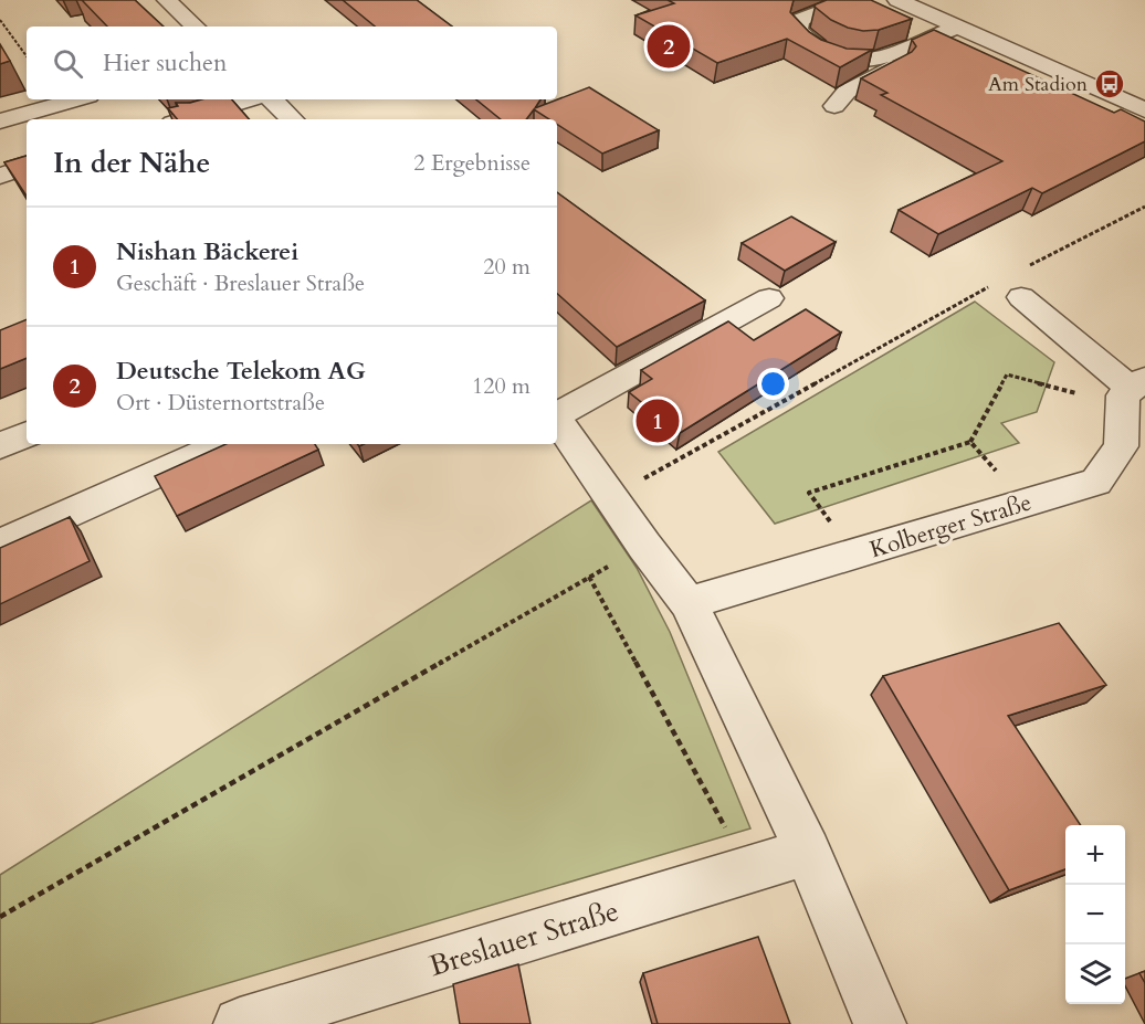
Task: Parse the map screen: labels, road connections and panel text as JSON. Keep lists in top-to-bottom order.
{
  "streets": {
    "street": ["Kolberger Straße", "Breslauer Straße"]
  },
  "places": {
    "bus stop": ["Am Stadion"]
  },
  "page": {
    "pins": ["2", "1"],
    "search": "Hier suchen",
    "heading": ["In der Nähe", "2 Ergebnisse"],
    "list": [
      {
        "mark": "1",
        "name": "Nishan Bäckerei",
        "note": "Geschäft · Breslauer Straße",
        "value": "20 m"
      },
      {
        "mark": "2",
        "name": "Deutsche Telekom AG",
        "note": "Ort · Düsternortstraße",
        "value": "120 m"
      }
    ],
    "map_buttons": ["+", "−"]
  }
}
